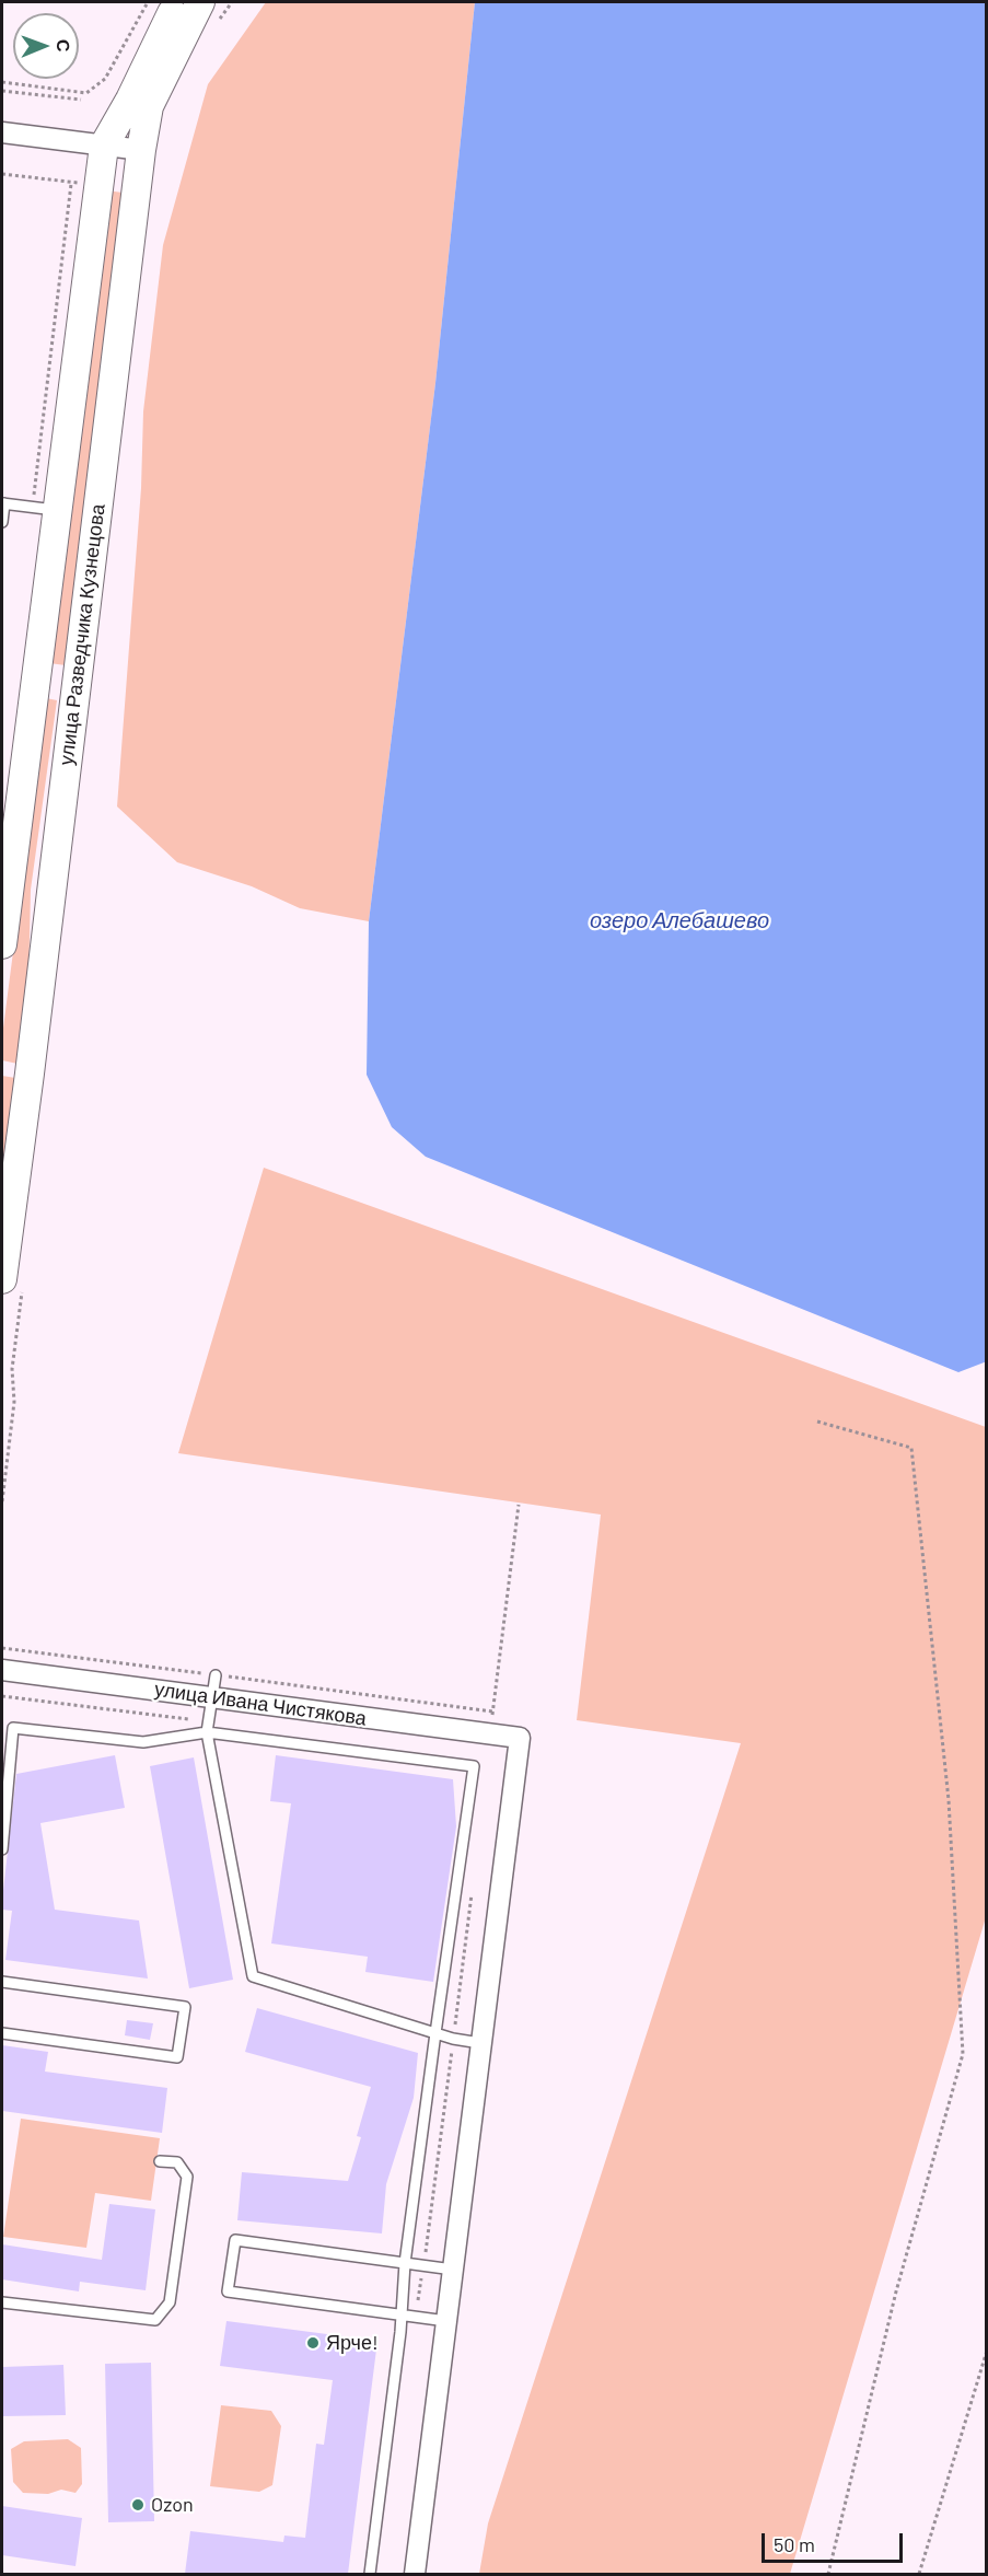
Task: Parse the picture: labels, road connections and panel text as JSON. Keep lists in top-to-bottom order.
{
  "streets": {
    "main road": ["улица Разведчика Кузнецова"],
    "street": ["улица Ивана Чистякова"]
  },
  "water": ["озеро Алебашево"],
  "places": ["Ярче!", "Ozon"],
  "scale_bar": "50 m",
  "north": "right"
}
